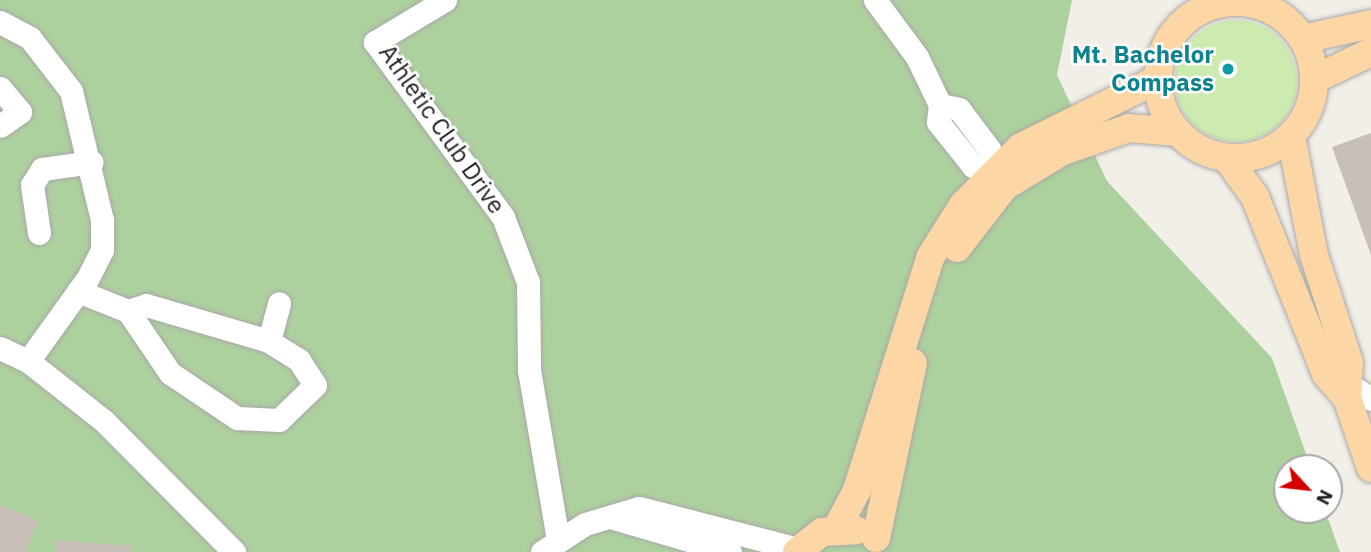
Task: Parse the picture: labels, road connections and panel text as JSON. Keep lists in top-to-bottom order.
{
  "streets": {
    "street": ["Athletic Club Drive"]
  },
  "places": ["Mt. Bachelor Compass"],
  "north": "bottom right"
}
